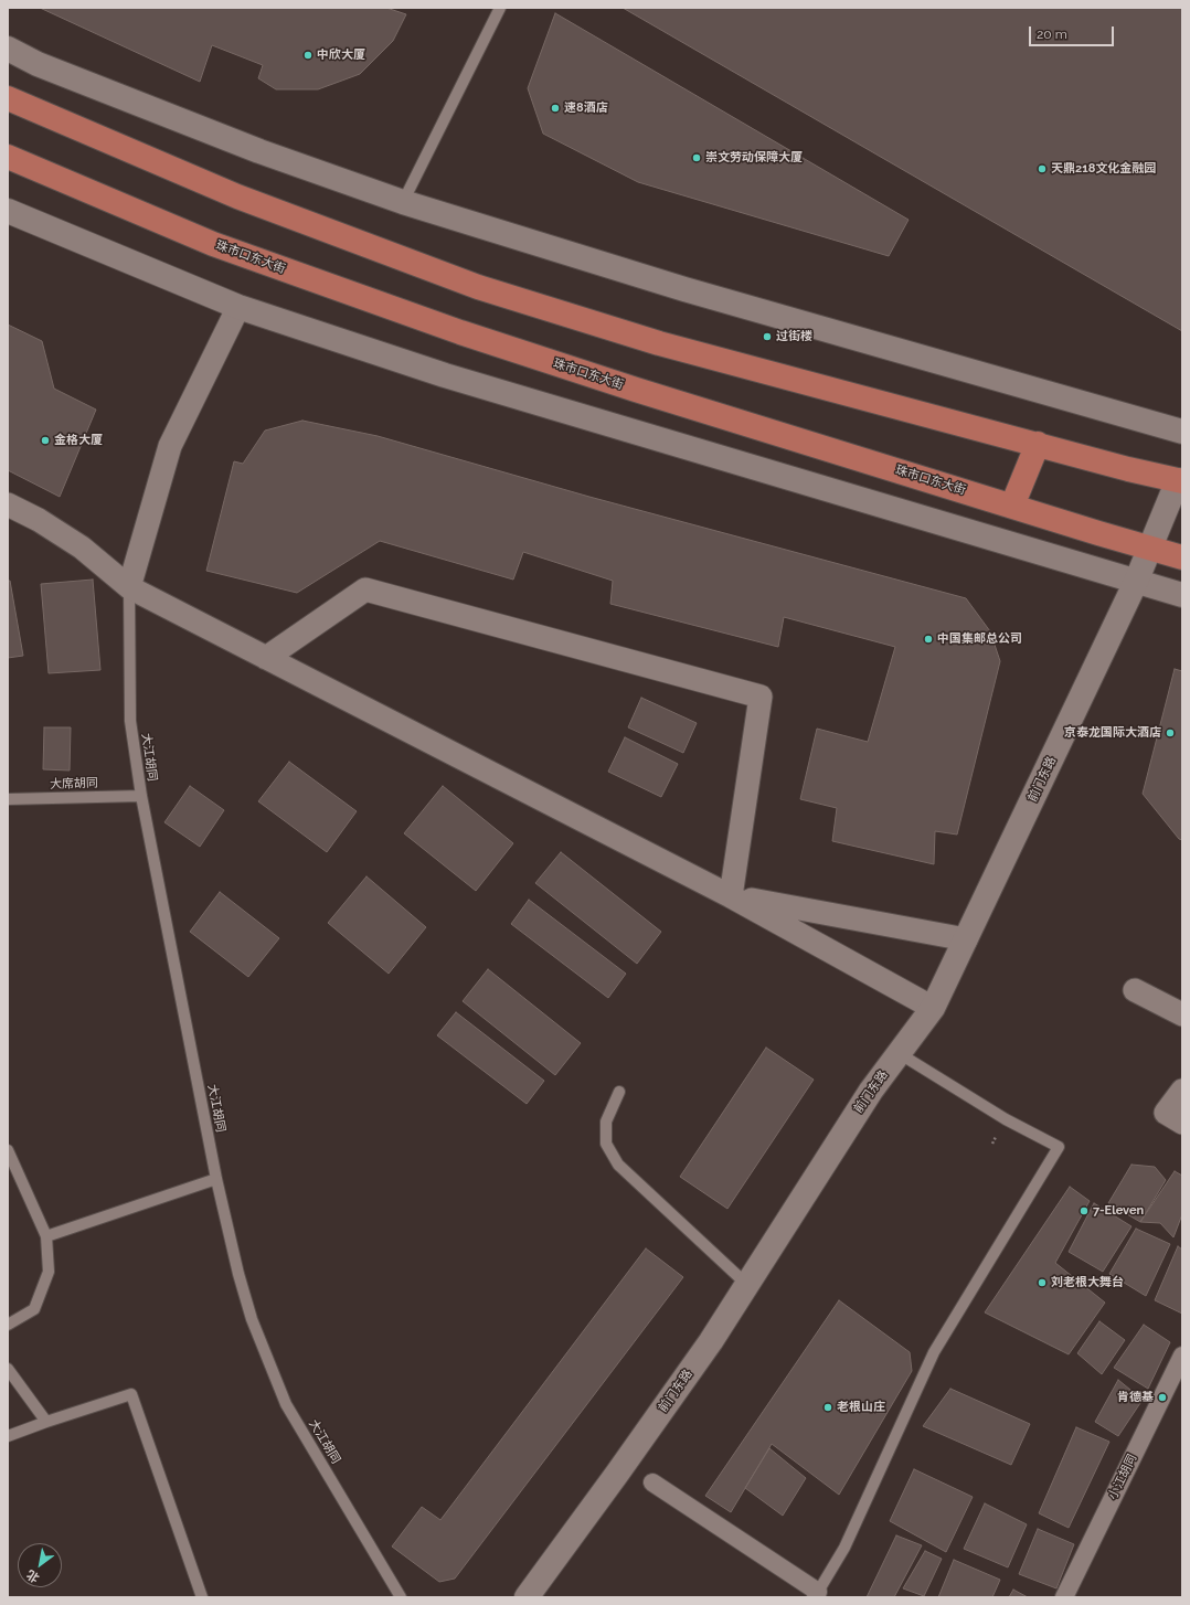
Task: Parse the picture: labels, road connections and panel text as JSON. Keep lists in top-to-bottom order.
{
  "streets": {
    "main road": ["珠市口东大街"],
    "street": ["前门东路", "小江胡同"],
    "lane": ["大江胡同", "大席胡同"]
  },
  "crossings": [
    ["珠市口东大街", "前门东路"],
    ["大江胡同", "大席胡同"]
  ],
  "places": [
    "中欣大厦",
    "速8酒店",
    "崇文劳动保障大厦",
    "天鼎218文化金融园",
    "过街楼",
    "金格大厦",
    "中国集邮总公司",
    "京泰龙国际大酒店",
    "7-Eleven",
    "刘老根大舞台",
    "肯德基",
    "老根山庄"
  ],
  "scale_bar": "20 m",
  "north": "bottom left"
}
